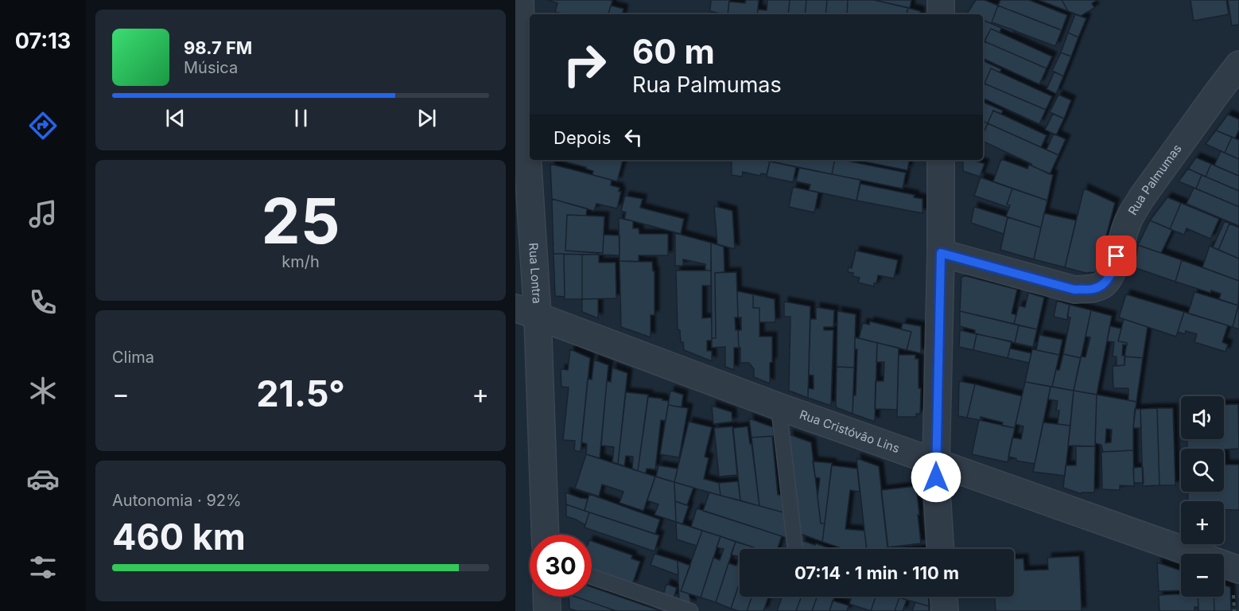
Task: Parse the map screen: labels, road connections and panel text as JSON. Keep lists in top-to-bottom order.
{
  "streets": {
    "street": ["Rua Palmumas", "Rua Lontra", "Rua Cristóvão Lins"]
  },
  "crossings": [
    ["Rua Lontra", "Rua Cristóvão Lins"]
  ],
  "page": {
    "tabs": "07:13",
    "turn": ["60 m", "Rua Palmumas"],
    "song": ["98.7 FM", "Música"],
    "then": "Depois",
    "tile": [
      ["25", "km/h"],
      "Clima",
      ["Autonomia · 92%", "460 km"]
    ],
    "heat": ["−", "21.5°", "+"],
    "map_buttons": ["+", "−"],
    "limit": "30",
    "trip": "07:14 · 1 min · 110 m"
  }
}
